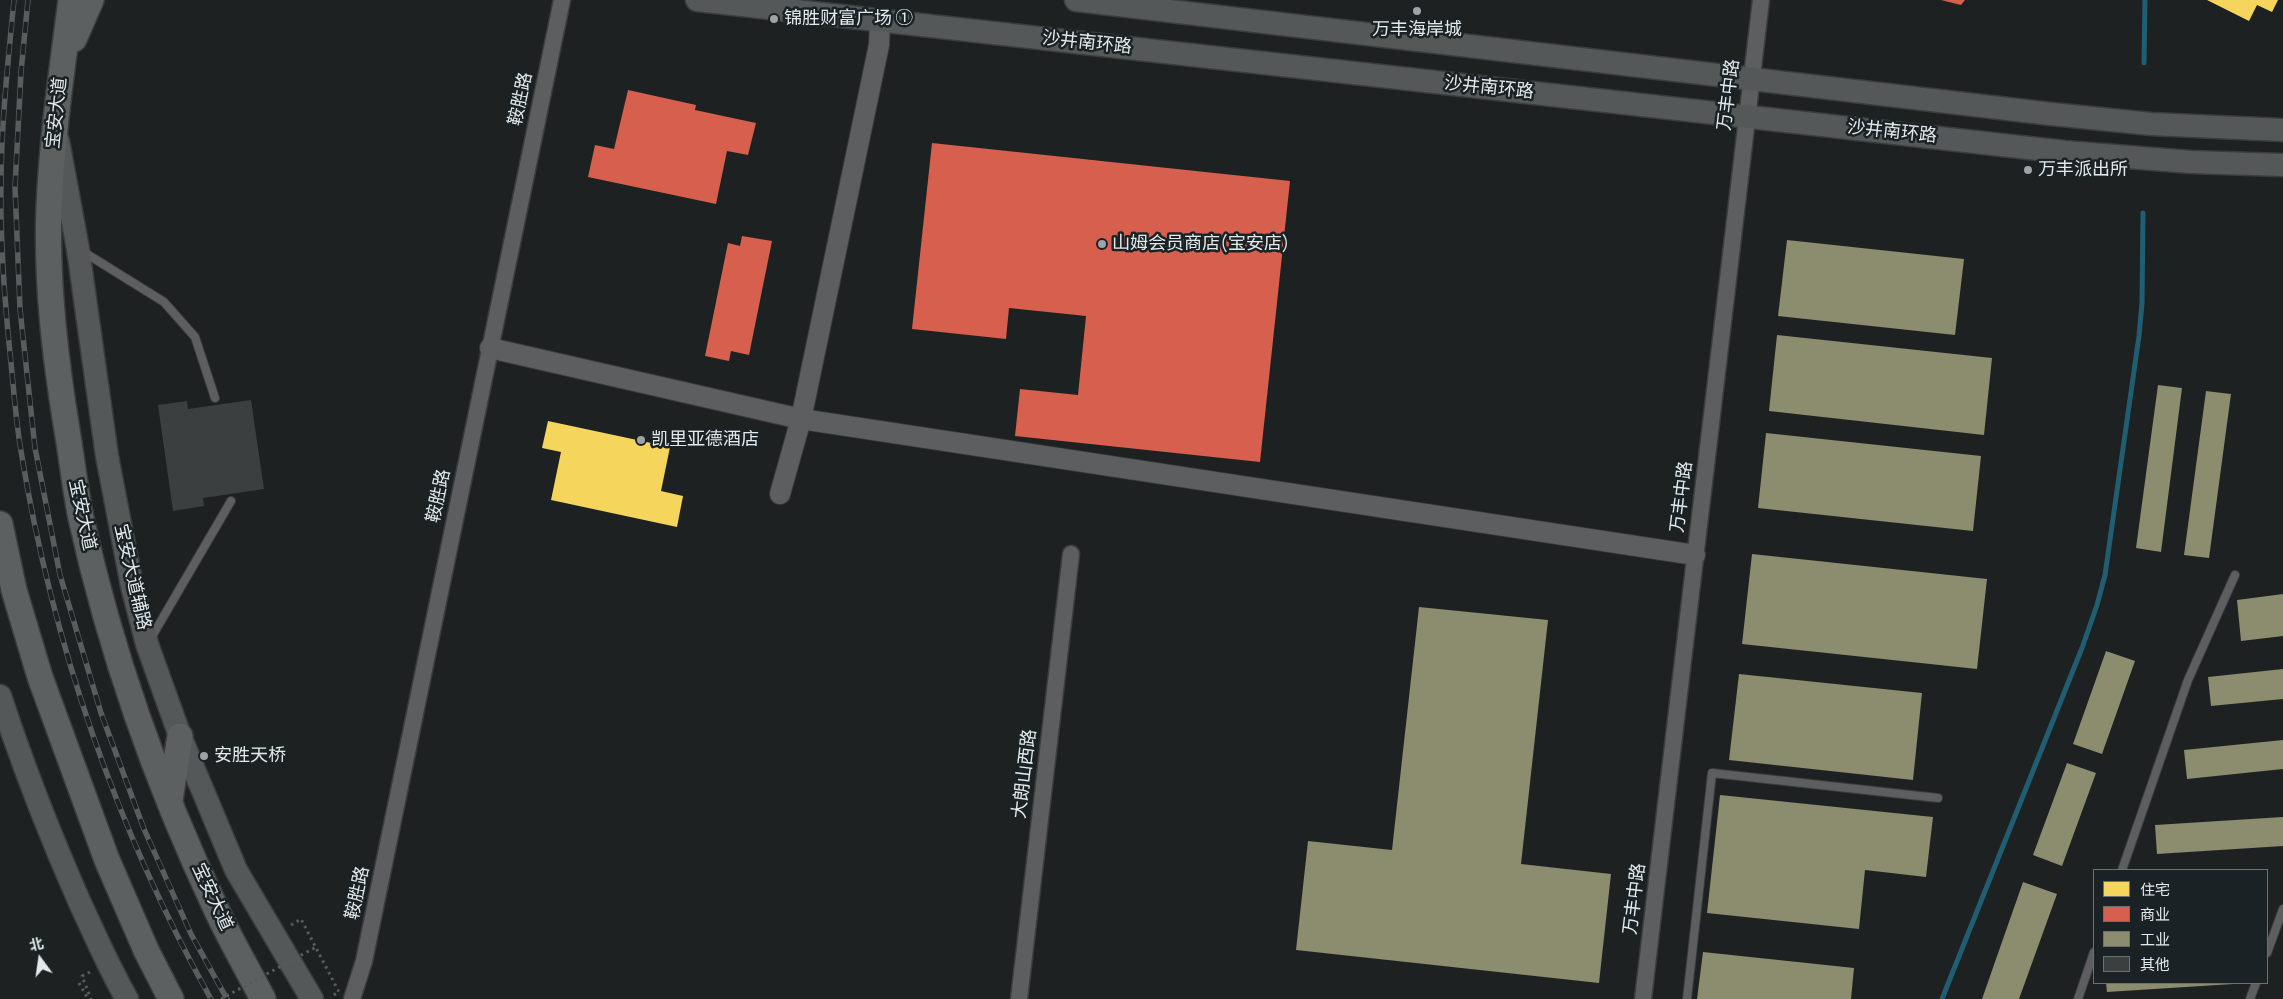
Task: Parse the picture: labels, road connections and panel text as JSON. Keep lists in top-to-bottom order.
{
  "streets": {
    "main road": ["沙井南环路", "宝安大道", "宝安大道辅路"],
    "street": ["万丰中路", "鞍胜路", "大朗山西路"]
  },
  "crossings": [
    ["沙井南环路", "万丰中路"],
    ["宝安大道", "宝安大道辅路"]
  ],
  "places": [
    "万丰海岸城",
    "锦胜财富广场 ①",
    "万丰派出所",
    "山姆会员商店(宝安店)",
    "凯里亚德酒店",
    "安胜天桥"
  ],
  "legend": [
    "住宅",
    "商业",
    "工业",
    "其他"
  ],
  "north": "top"
}
